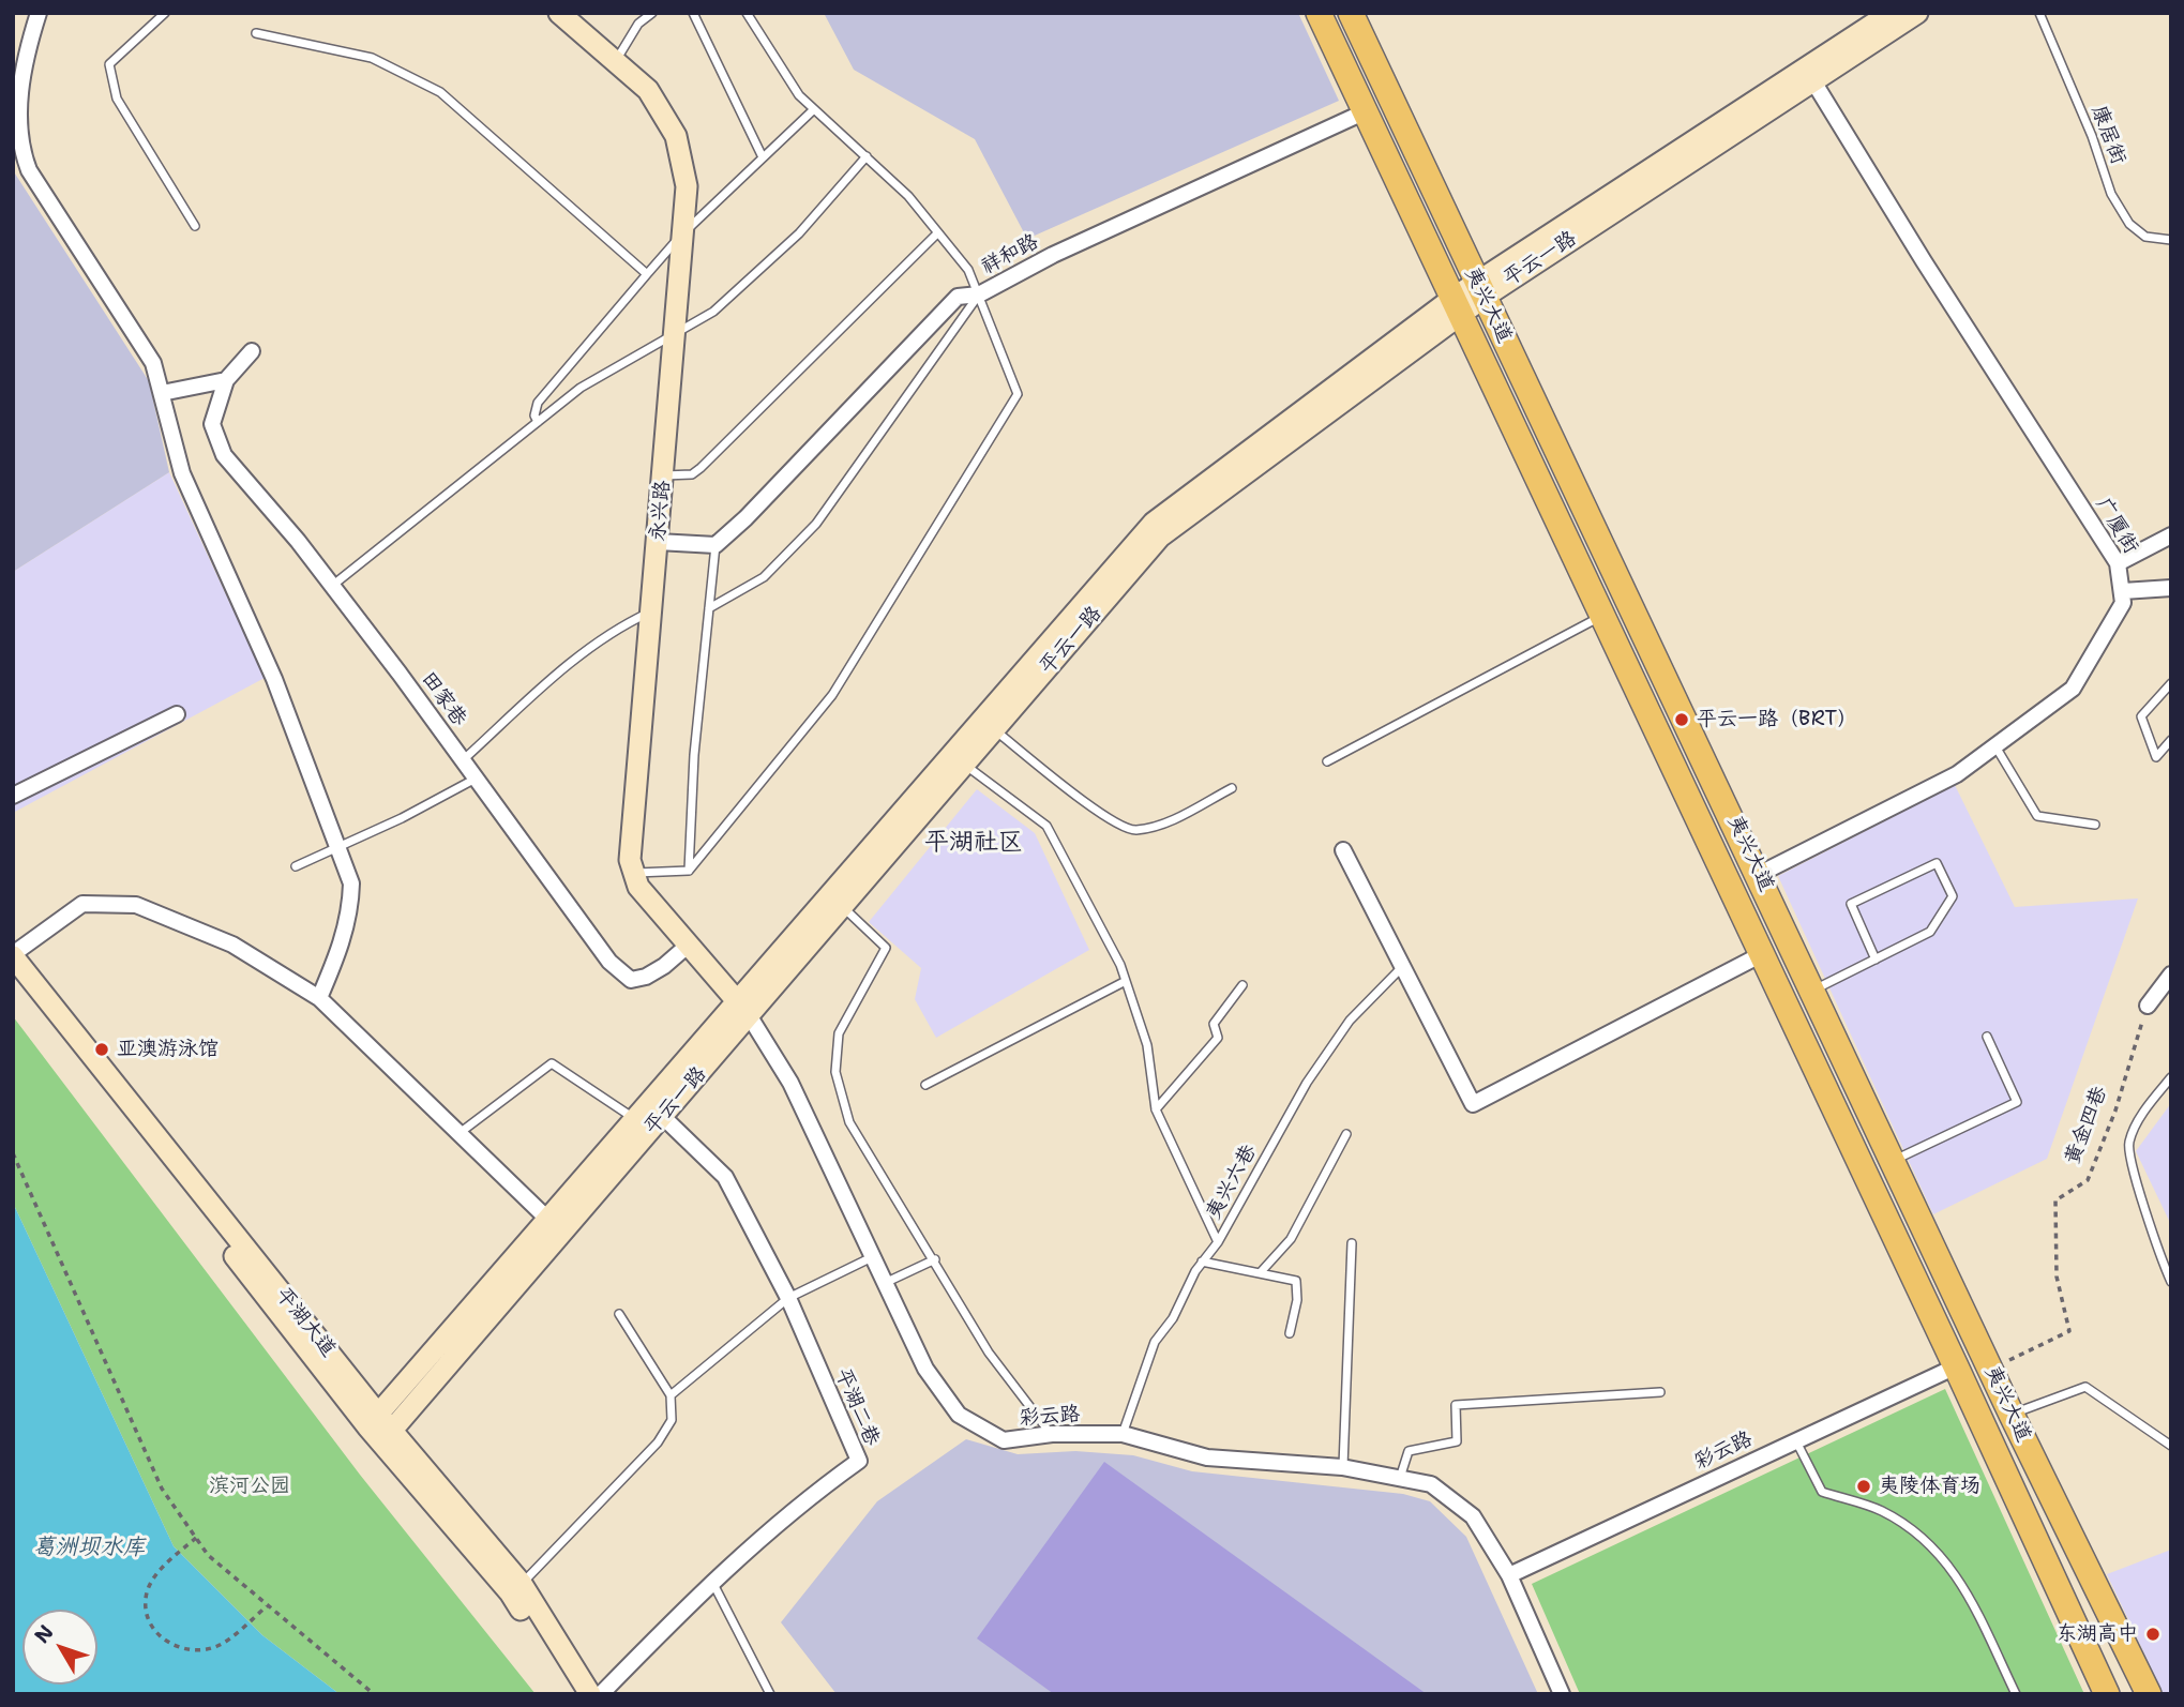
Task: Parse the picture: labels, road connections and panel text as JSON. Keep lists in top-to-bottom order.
{
  "streets": {
    "main road": [
      "平云一路",
      "夷兴大道",
      "永兴路",
      "平湖大道"
    ],
    "street": [
      "祥和路",
      "广厦街",
      "田家巷",
      "平湖二巷",
      "彩云路"
    ],
    "lane": ["康居街", "夷兴六巷"],
    "path": ["黄金四巷"]
  },
  "crossings": [
    ["祥和路", "夷兴大道"],
    ["平云一路", "夷兴大道"],
    ["平云一路", "永兴路"],
    ["平云一路", "广厦街"],
    ["平云一路", "平湖大道"],
    ["平云一路", "平湖二巷"],
    ["平云一路", "彩云路"],
    ["夷兴大道", "黄金四巷"],
    ["夷兴大道", "彩云路"],
    ["永兴路", "田家巷"],
    ["永兴路", "彩云路"],
    ["夷兴六巷", "彩云路"]
  ],
  "districts": ["平湖社区"],
  "water": ["葛洲坝水库"],
  "parks": ["滨河公园"],
  "places": [
    "平云一路（BRT）",
    "亚澳游泳馆",
    "夷陵体育场",
    "东湖高中"
  ],
  "north": "top left"
}
